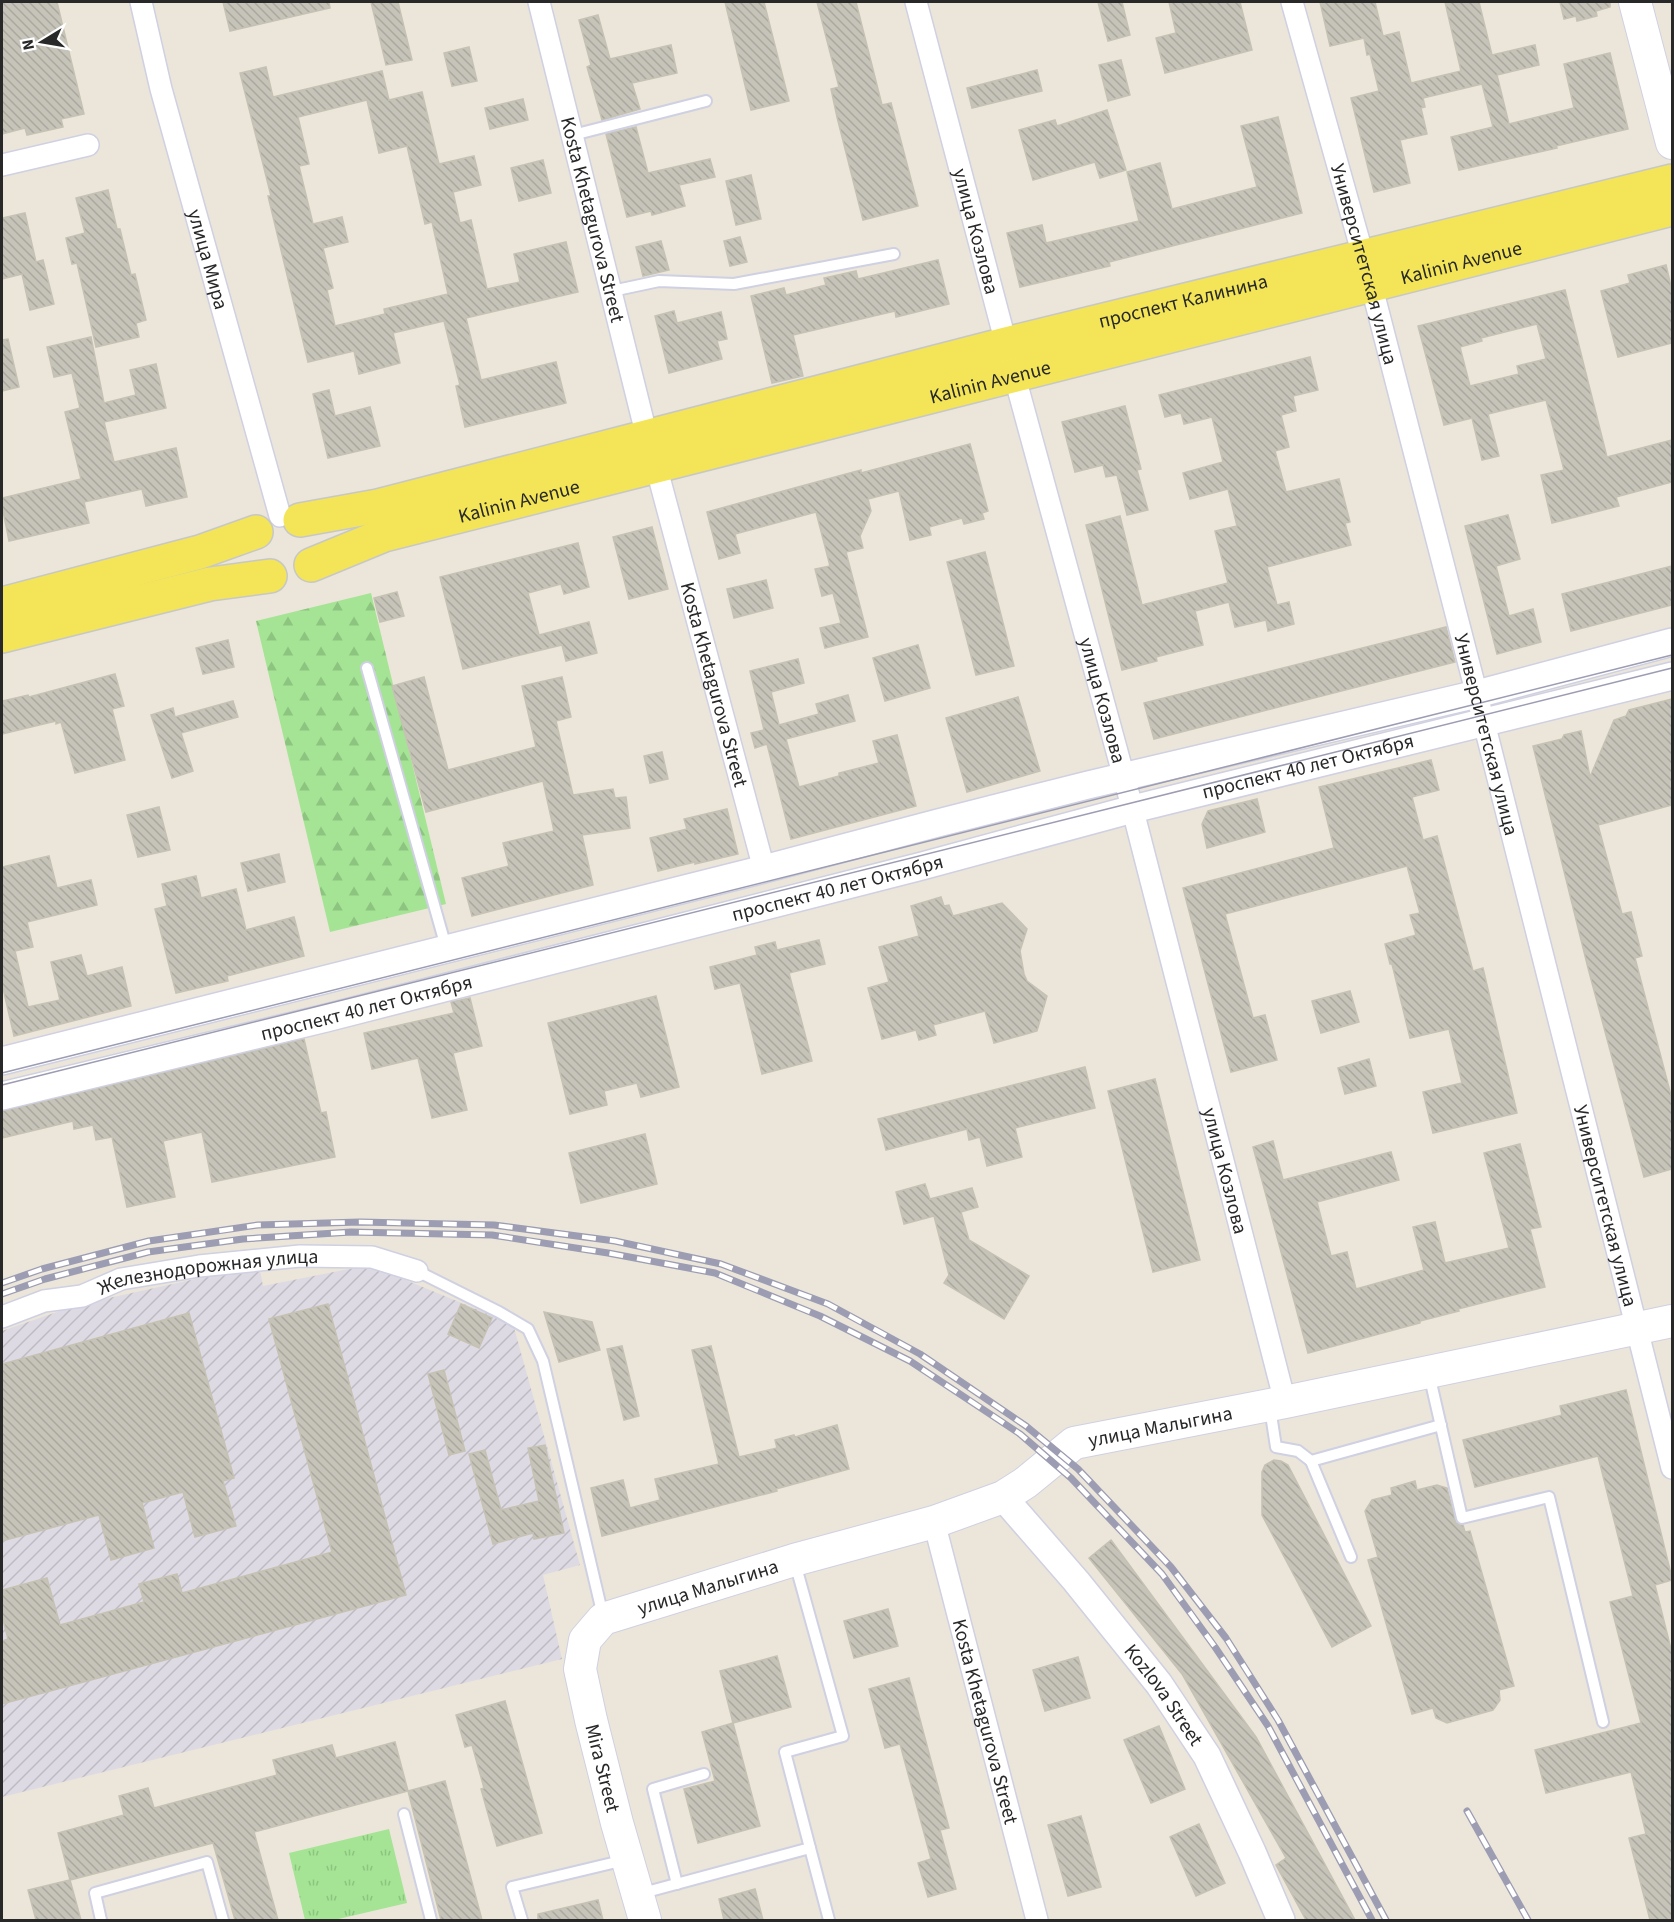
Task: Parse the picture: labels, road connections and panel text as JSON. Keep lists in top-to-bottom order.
{
  "streets": {
    "main road": [
      "Kalinin Avenue",
      "проспект Калинина",
      "улица Малыгина",
      "Mira Street"
    ],
    "street": [
      "Kosta Khetagurova Street",
      "улица Козлова",
      "улица Мира",
      "Университетская улица",
      "проспект 40 лет Октября",
      "Железнодорожная улица",
      "Kozlova Street"
    ]
  },
  "crossings": [
    ["Kosta Khetagurova Street", "Kalinin Avenue"],
    ["Kosta Khetagurova Street", "проспект 40 лет Октября"],
    ["Kosta Khetagurova Street", "улица Малыгина"],
    ["улица Козлова", "Kalinin Avenue"],
    ["улица Козлова", "проспект Калинина"],
    ["улица Козлова", "проспект 40 лет Октября"],
    ["улица Козлова", "улица Малыгина"],
    ["улица Мира", "Kalinin Avenue"],
    ["Kalinin Avenue", "Университетская улица"],
    ["Kalinin Avenue", "проспект Калинина"],
    ["Университетская улица", "проспект Калинина"],
    ["Университетская улица", "проспект 40 лет Октября"],
    ["Университетская улица", "улица Малыгина"],
    ["улица Малыгина", "Kozlova Street"],
    ["улица Малыгина", "Mira Street"]
  ],
  "north": "left"
}
